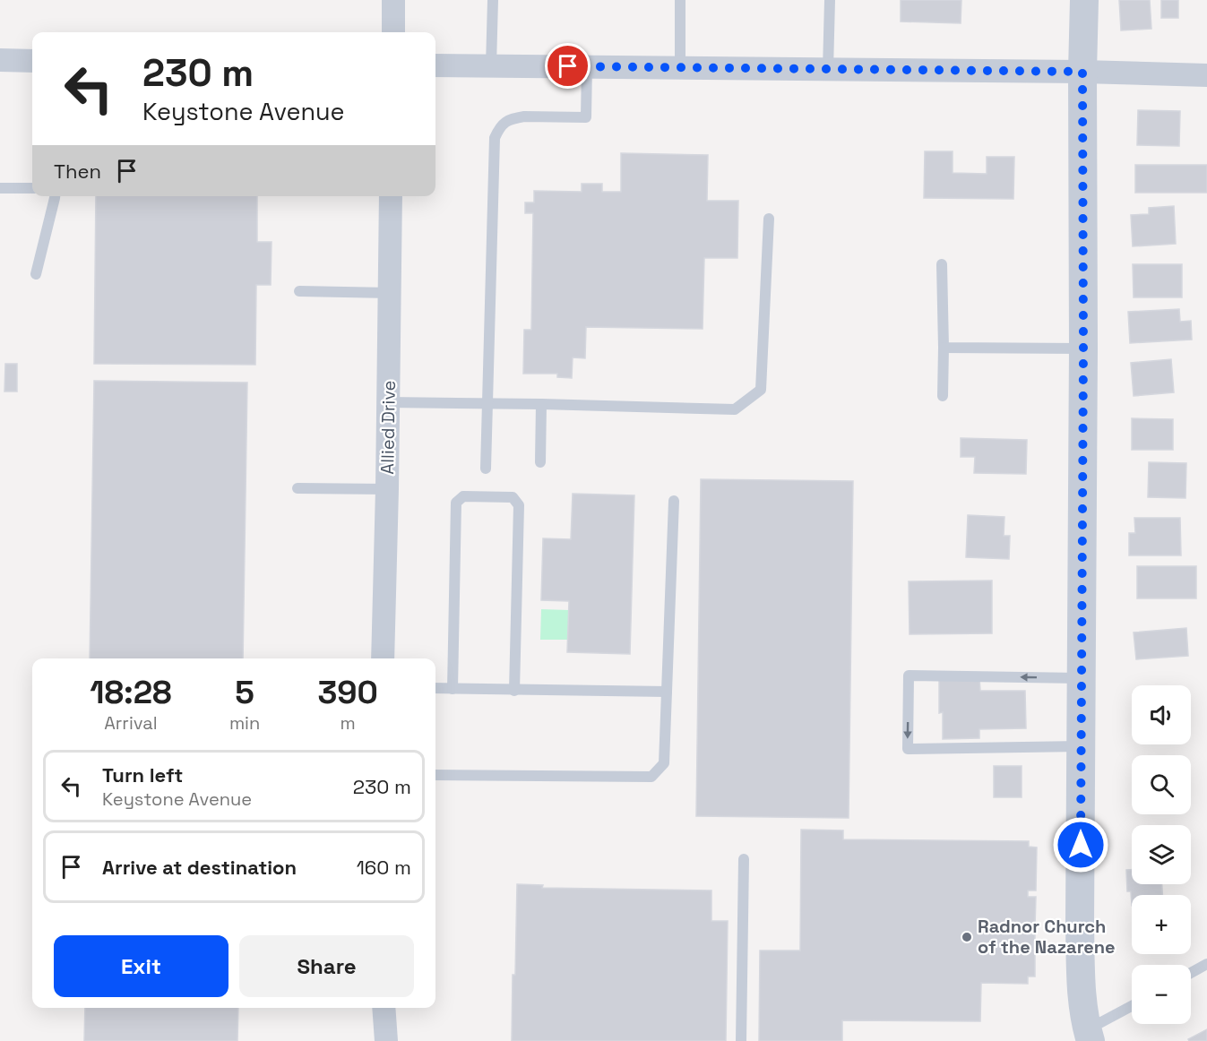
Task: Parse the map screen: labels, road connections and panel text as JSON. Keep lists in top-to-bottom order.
{
  "streets": {
    "street": ["Allied Drive"]
  },
  "places": ["Radnor Church of the Nazarene"],
  "page": {
    "turn": ["230 m", "Keystone Avenue"],
    "then": "Then",
    "eta": [
      "18:28",
      "Arrival",
      "5",
      "min",
      "390",
      "m"
    ],
    "map_buttons": ["+", "−"],
    "list": [
      {
        "name": "Turn left",
        "note": "Keystone Avenue",
        "value": "230 m"
      },
      {
        "name": "Arrive at destination",
        "value": "160 m"
      }
    ],
    "buttons": ["Exit", "Share"]
  }
}
